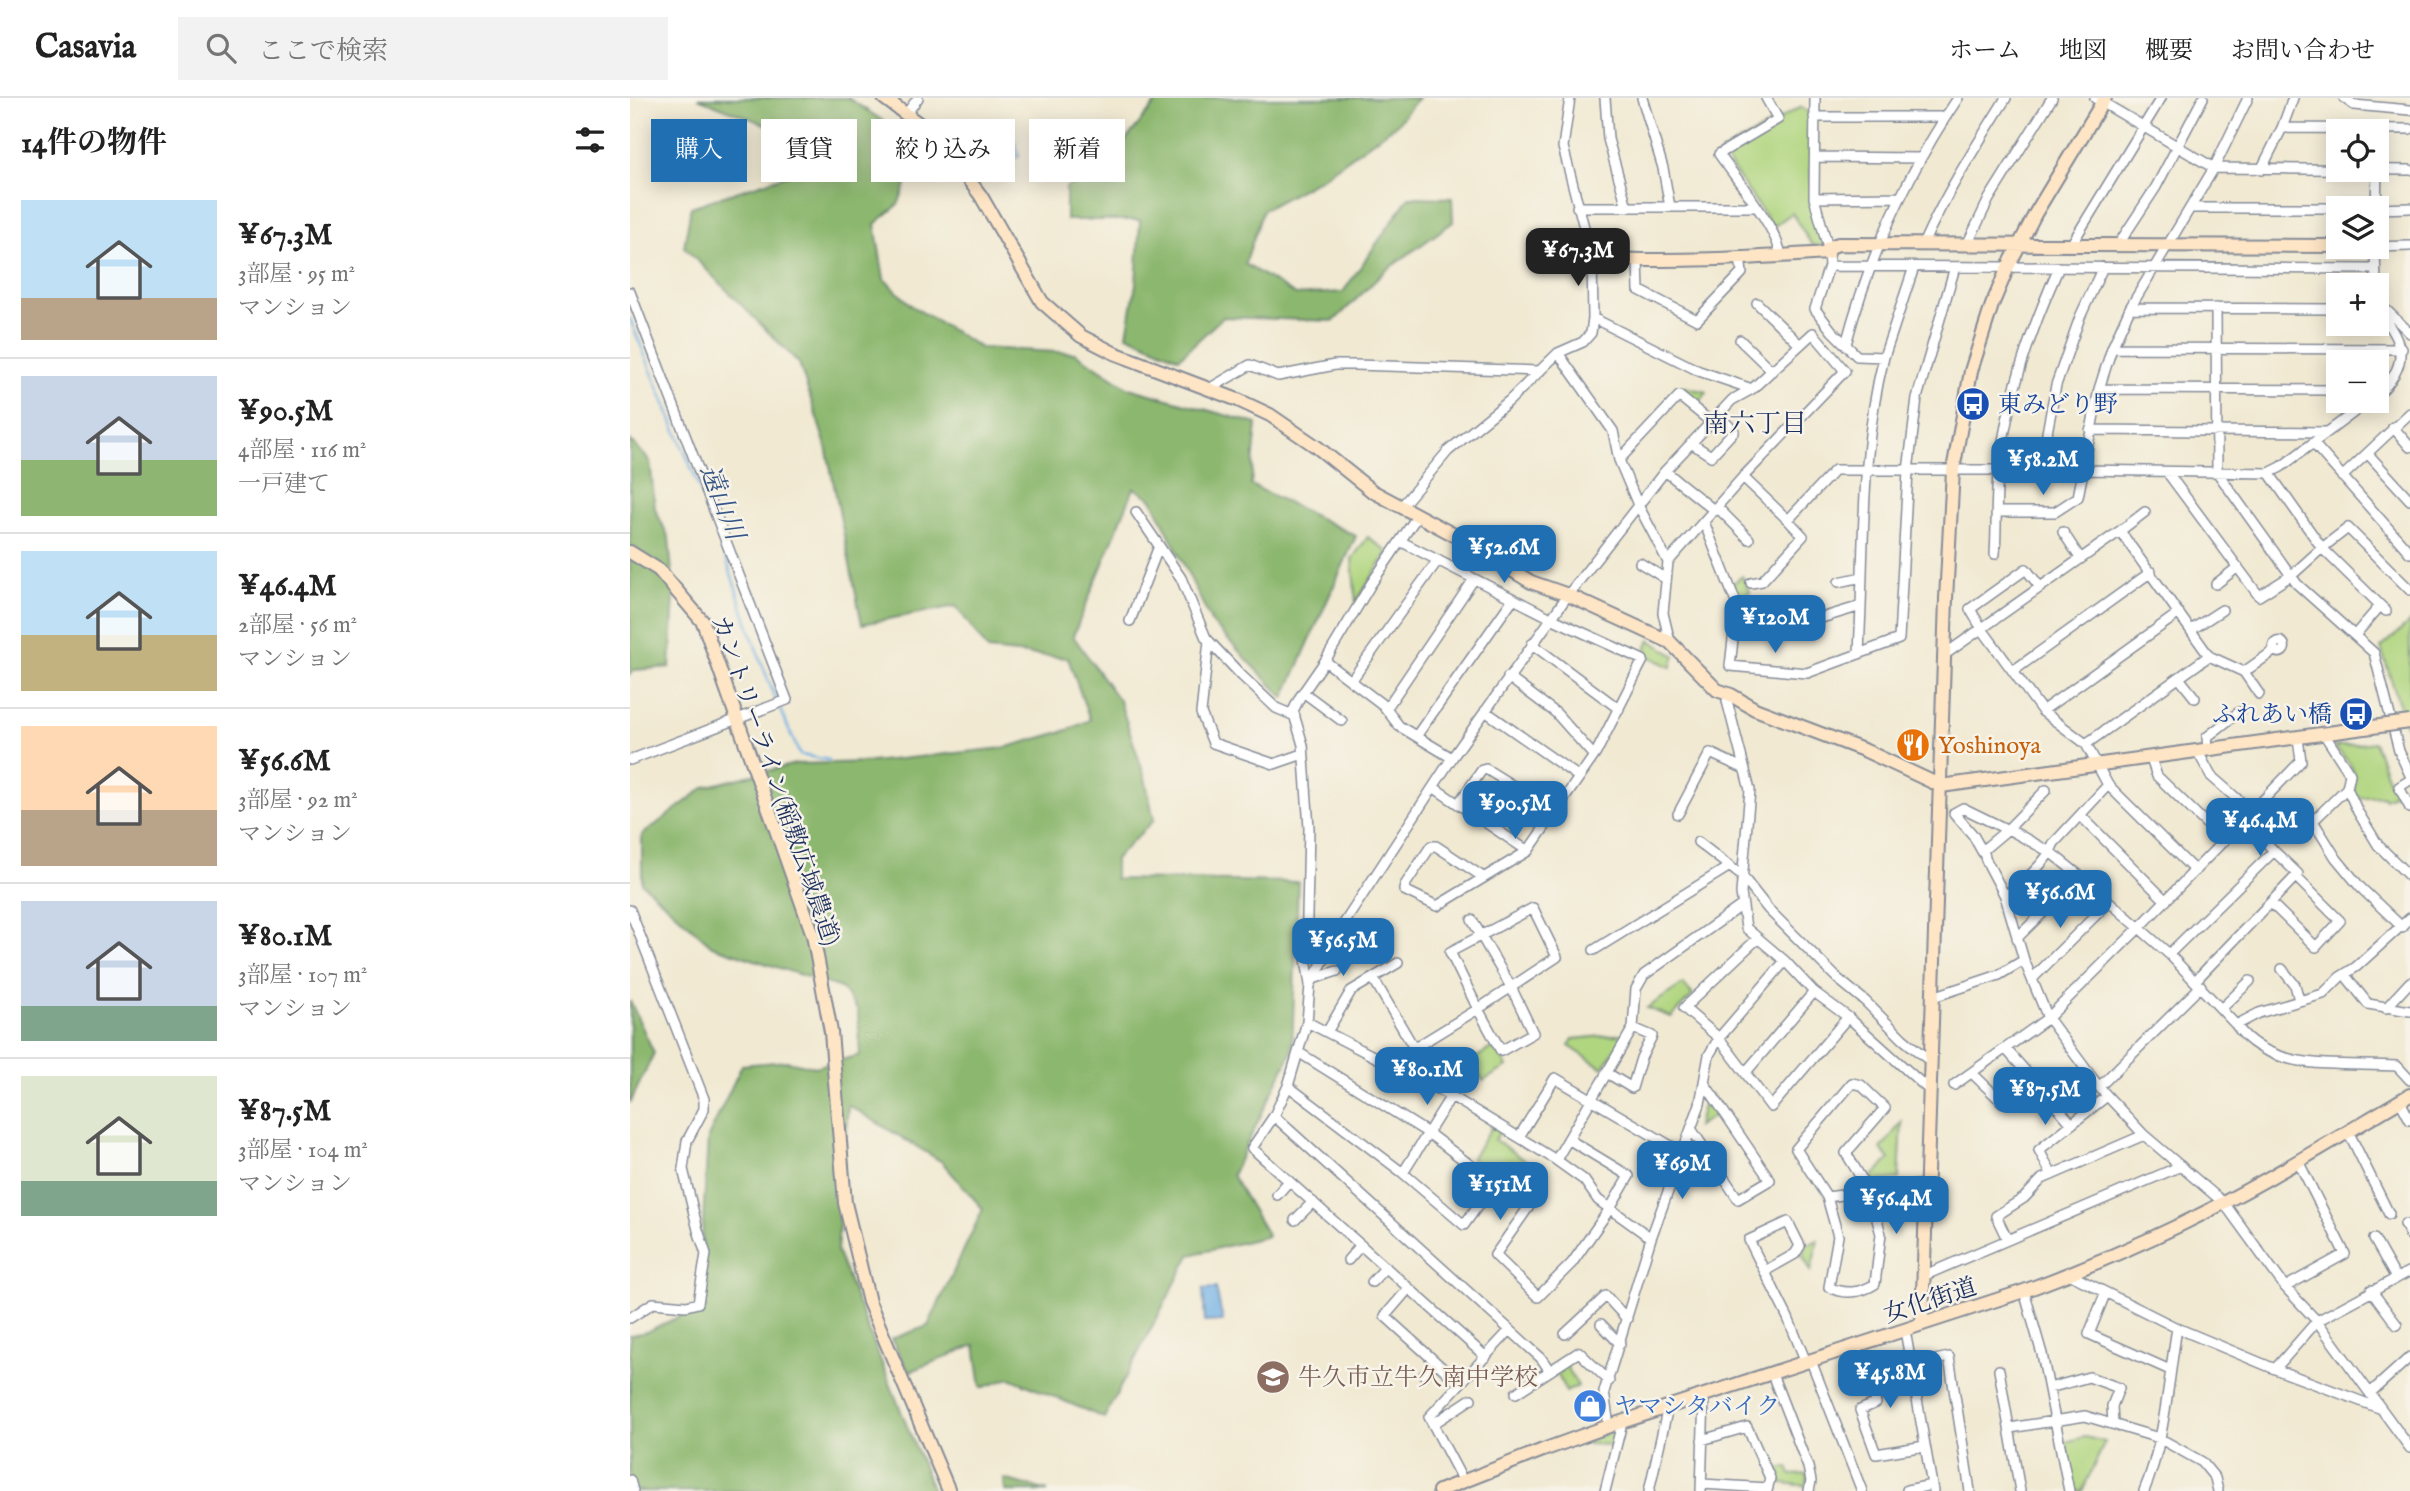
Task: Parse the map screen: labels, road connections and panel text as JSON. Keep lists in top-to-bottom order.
{
  "streets": {
    "street": ["カントリーライン(稲敷広域農道)", "女化街道"]
  },
  "districts": ["南六丁目"],
  "water": ["遠山川"],
  "places": {
    "bus stop": ["東みどり野", "ふれあい橋"],
    "restaurant": ["Yoshinoya"],
    "school or university": ["牛久市立牛久南中学校"],
    "shop": ["ヤマシタバイク"]
  },
  "page": {
    "header": "Casavia",
    "search": "ここで検索",
    "nav": [
      "ホーム",
      "地図",
      "概要",
      "お問い合わせ"
    ],
    "heading": "14件の物件",
    "map_buttons": ["+", "−"],
    "chip": [
      "購入",
      "賃貸",
      "絞り込み",
      "新着"
    ],
    "list": [
      {
        "name": "¥67.3M",
        "note": "3部屋 · 95 m² · マンション"
      },
      {
        "name": "¥90.5M",
        "note": "4部屋 · 116 m² · 一戸建て"
      },
      {
        "name": "¥46.4M",
        "note": "2部屋 · 56 m² · マンション"
      },
      {
        "name": "¥56.6M",
        "note": "3部屋 · 92 m² · マンション"
      },
      {
        "name": "¥80.1M",
        "note": "3部屋 · 107 m² · マンション"
      },
      {
        "name": "¥87.5M",
        "note": "3部屋 · 104 m² · マンション"
      }
    ],
    "price": [
      "¥67.3M",
      "¥58.2M",
      "¥52.6M",
      "¥120M",
      "¥90.5M",
      "¥46.4M",
      "¥56.6M",
      "¥56.5M",
      "¥80.1M",
      "¥87.5M",
      "¥69M",
      "¥151M",
      "¥56.4M",
      "¥45.8M"
    ]
  }
}
